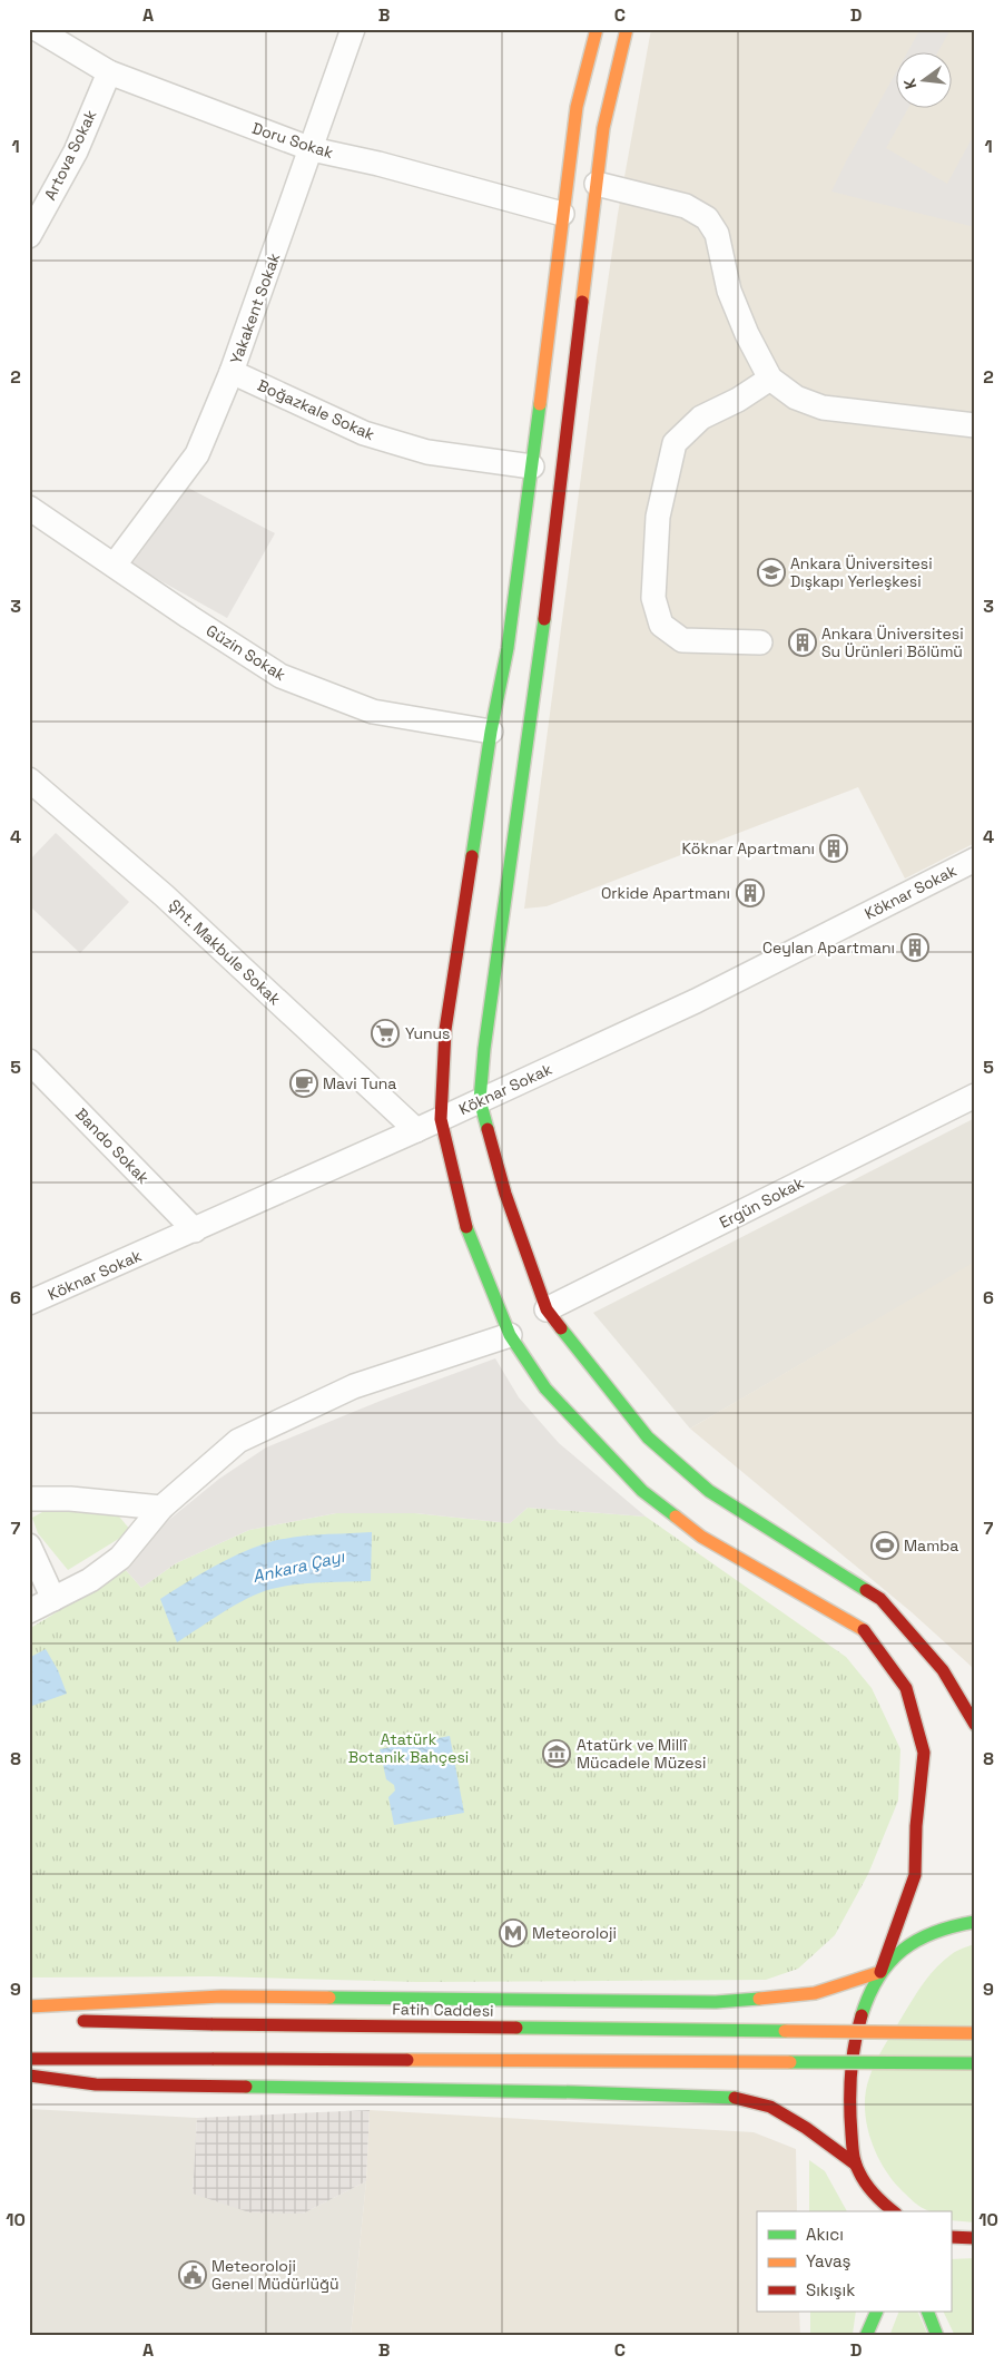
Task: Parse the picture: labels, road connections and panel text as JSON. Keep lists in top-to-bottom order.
{
  "streets": {
    "main road": ["Fatih Caddesi"],
    "street": [
      "Doru Sokak",
      "Artova Sokak",
      "Yakakent Sokak",
      "Boğazkale Sokak",
      "Güzin Sokak",
      "Köknar Sokak",
      "Şht. Makbule Sokak",
      "Bando Sokak",
      "Ergün Sokak"
    ]
  },
  "crossings": [
    ["Doru Sokak", "Artova Sokak"],
    ["Doru Sokak", "Yakakent Sokak"],
    ["Yakakent Sokak", "Boğazkale Sokak"],
    ["Yakakent Sokak", "Güzin Sokak"],
    ["Köknar Sokak", "Şht. Makbule Sokak"],
    ["Köknar Sokak", "Bando Sokak"]
  ],
  "water": ["Ankara Çayı"],
  "parks": ["Atatürk Botanik Bahçesi"],
  "places": {
    "school or university": ["Ankara Üniversitesi Dışkapı Yerleşkesi"],
    "building": [
      "Ankara Üniversitesi Su Ürünleri Bölümü",
      "Köknar Apartmanı",
      "Orkide Apartmanı",
      "Ceylan Apartmanı"
    ],
    "supermarket": ["Yunus"],
    "cafe": ["Mavi Tuna"],
    "sports": ["Mamba"],
    "museum": ["Atatürk ve Millî Mücadele Müzesi"],
    "metro station": ["Meteoroloji"],
    "public building": ["Meteoroloji Genel Müdürlüğü"]
  },
  "legend": ["Akıcı", "Yavaş", "Sıkışık"],
  "north": "left",
  "grid": {
    "columns": [
      "A",
      "B",
      "C",
      "D"
    ],
    "rows": [
      "1",
      "2",
      "3",
      "4",
      "5",
      "6",
      "7",
      "8",
      "9",
      "10"
    ]
  }
}
